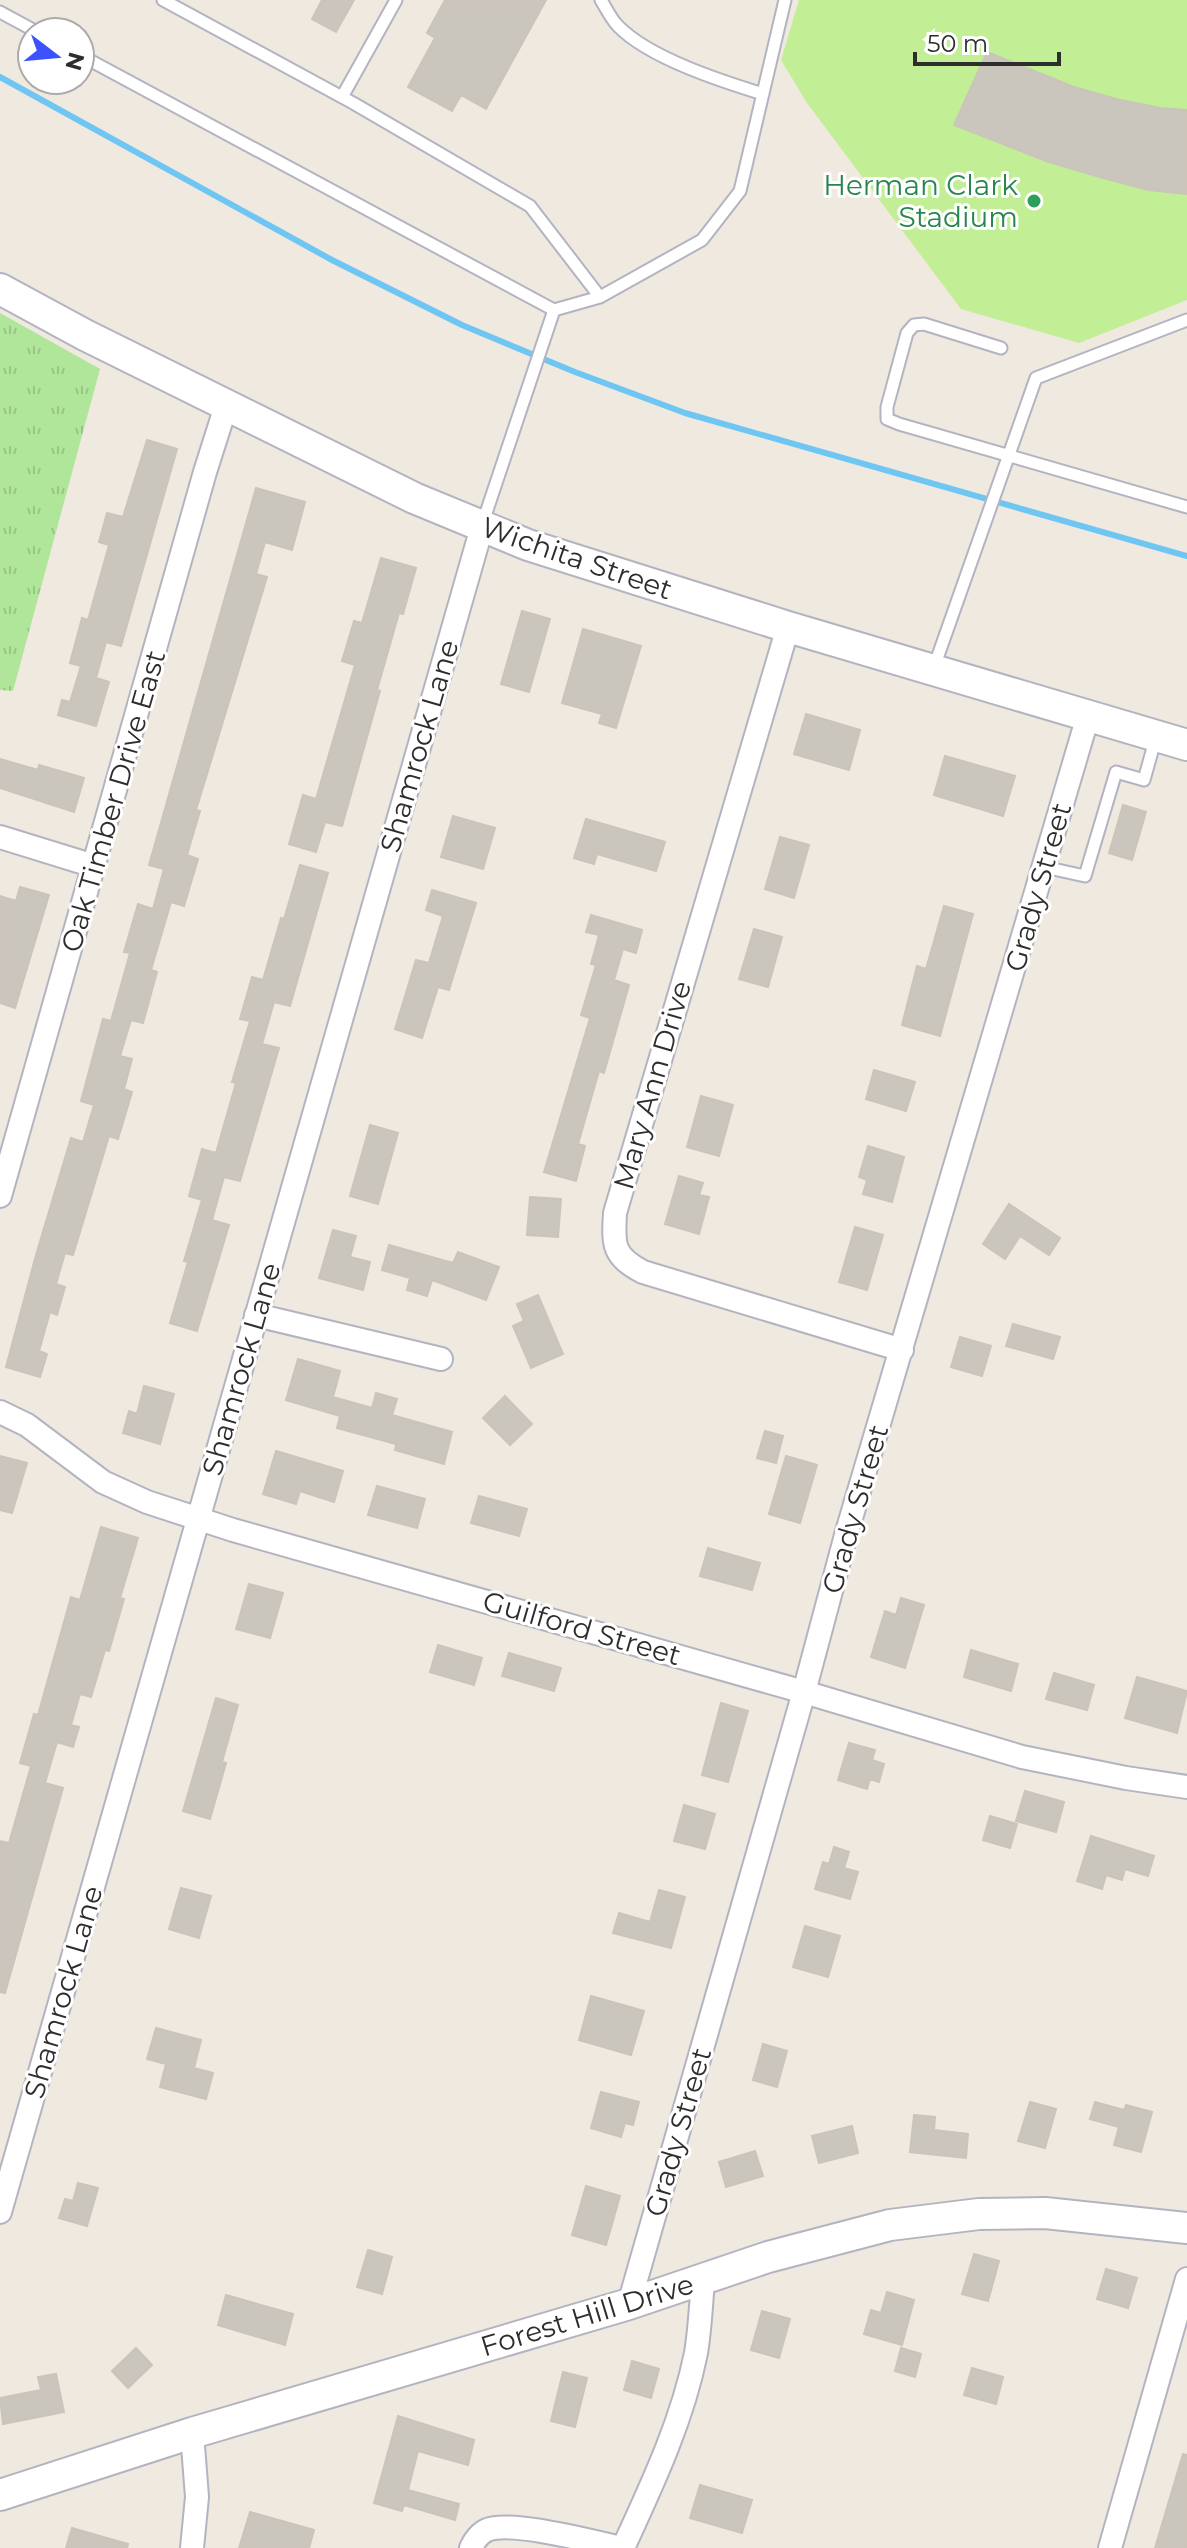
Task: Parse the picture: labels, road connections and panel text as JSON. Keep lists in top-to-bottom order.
{
  "streets": {
    "main road": ["Wichita Street", "Forest Hill Drive"],
    "street": [
      "Shamrock Lane",
      "Oak Timber Drive East",
      "Grady Street",
      "Mary Ann Drive",
      "Guilford Street"
    ]
  },
  "crossings": [
    ["Wichita Street", "Shamrock Lane"],
    ["Wichita Street", "Oak Timber Drive East"],
    ["Wichita Street", "Grady Street"],
    ["Wichita Street", "Mary Ann Drive"],
    ["Shamrock Lane", "Guilford Street"],
    ["Grady Street", "Mary Ann Drive"],
    ["Grady Street", "Guilford Street"],
    ["Grady Street", "Forest Hill Drive"]
  ],
  "places": ["Herman Clark Stadium"],
  "scale_bar": "50 m",
  "north": "right"
}
